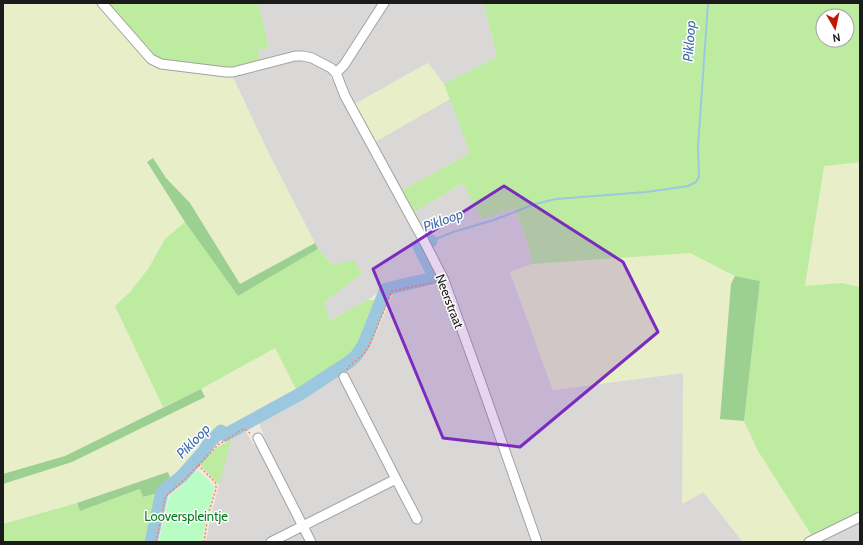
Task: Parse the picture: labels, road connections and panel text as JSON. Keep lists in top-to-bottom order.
{
  "streets": {
    "street": ["Neerstraat"]
  },
  "water": ["Pikloop"],
  "parks": ["Looverspleintje"],
  "north": "bottom"
}
